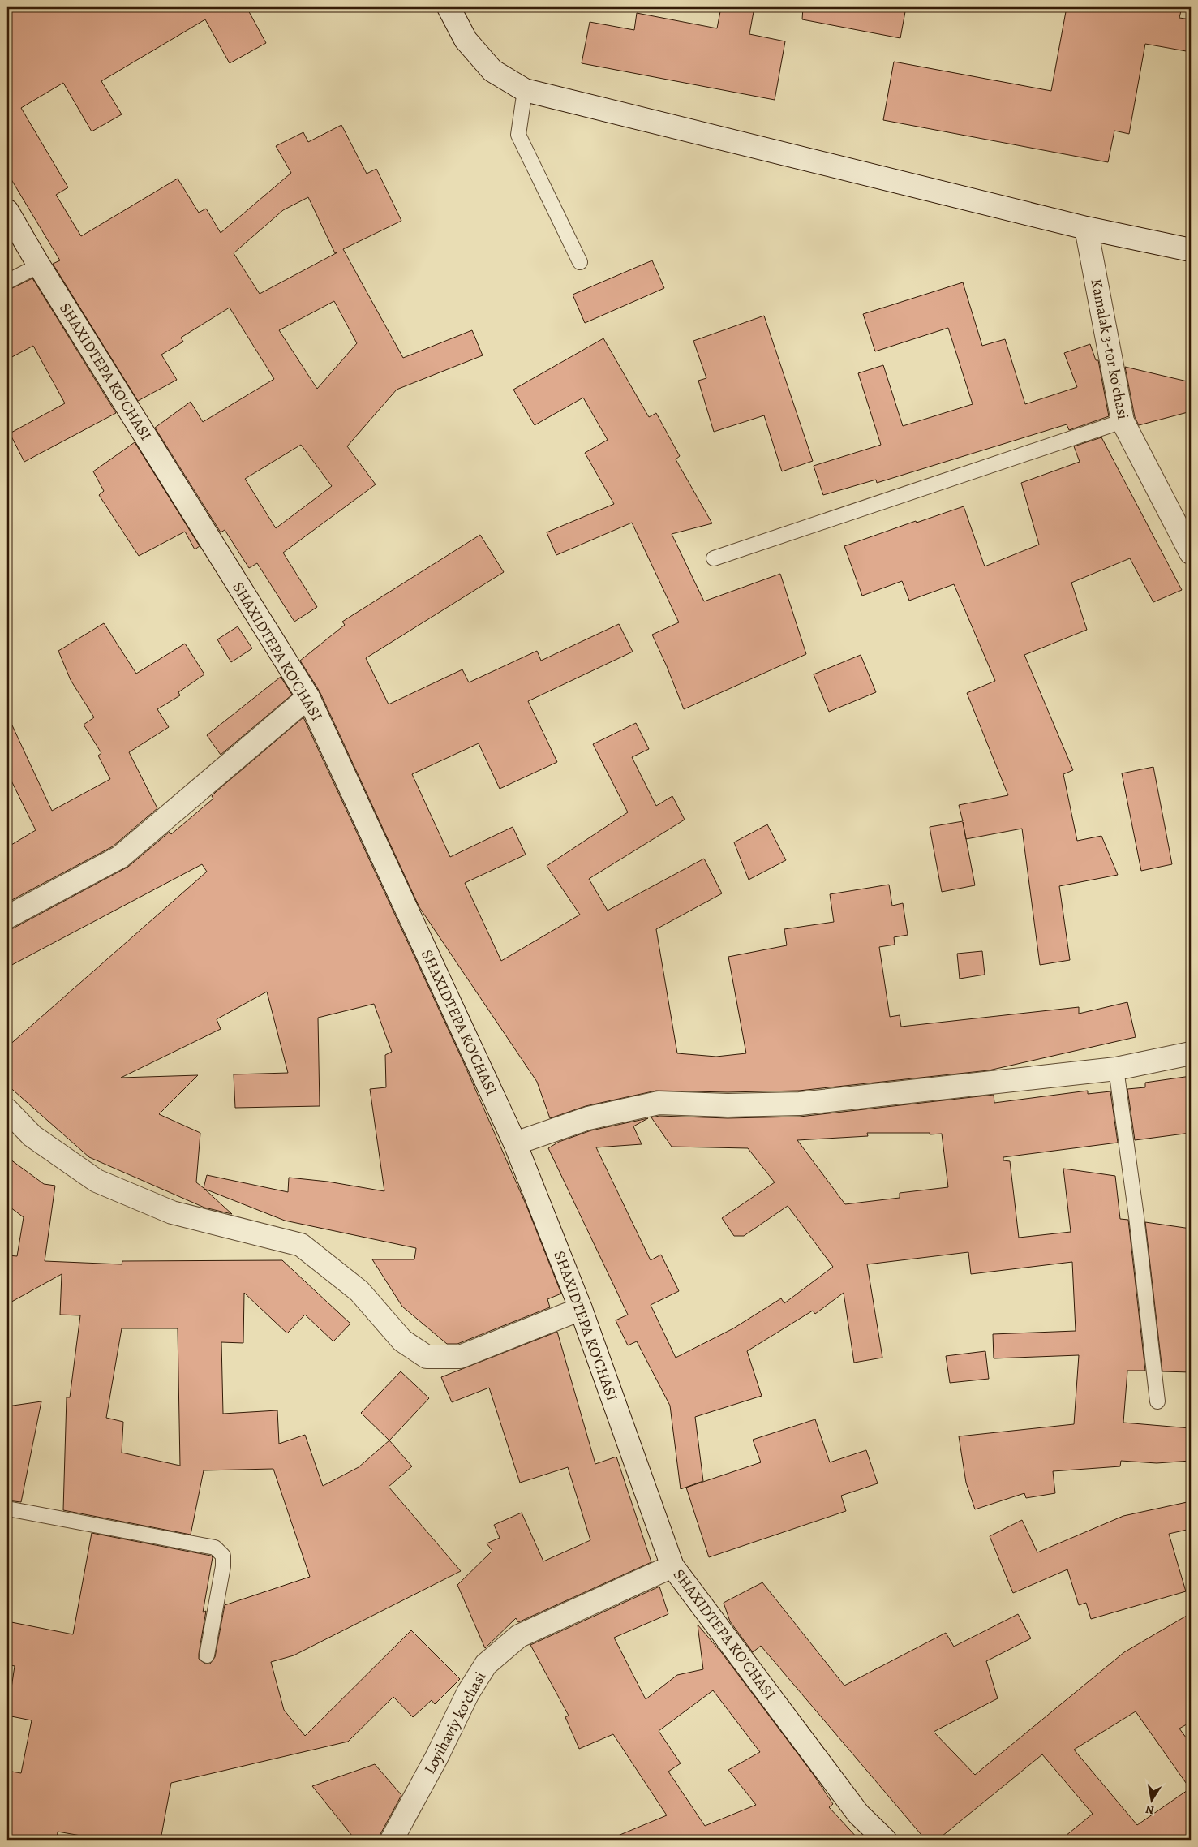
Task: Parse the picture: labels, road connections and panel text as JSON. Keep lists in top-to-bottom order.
{
  "streets": {
    "street": ["Kamalak 3-tor koʻchasi", "SHAXIDTEPA KO'CHASI", "Loyihaviy koʻchasi"]
  },
  "crossings": [
    ["SHAXIDTEPA KO'CHASI", "Loyihaviy koʻchasi"]
  ],
  "north": "bottom"
}
